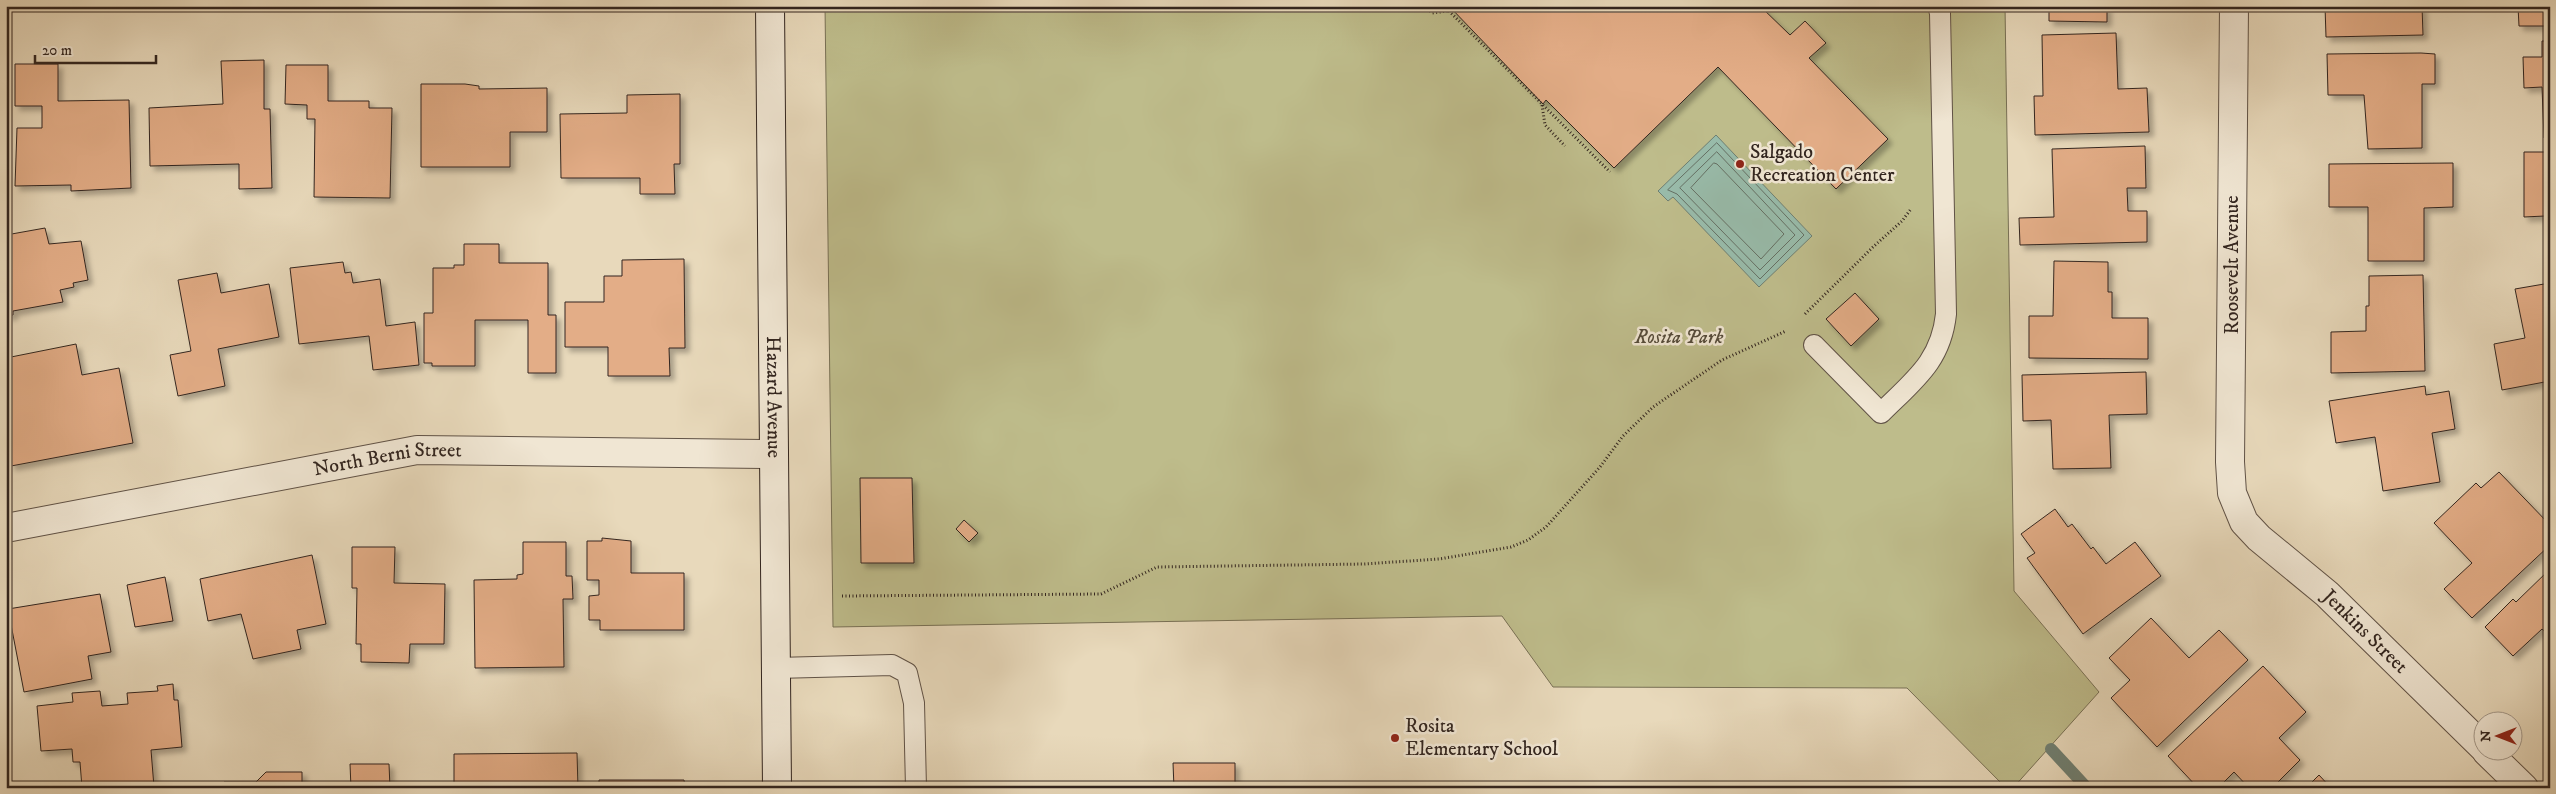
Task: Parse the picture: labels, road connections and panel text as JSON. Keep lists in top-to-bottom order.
{
  "streets": {
    "street": [
      "Roosevelt Avenue",
      "Hazard Avenue",
      "North Berni Street",
      "Jenkins Street"
    ]
  },
  "crossings": [
    ["Roosevelt Avenue", "Jenkins Street"],
    ["Hazard Avenue", "North Berni Street"]
  ],
  "parks": ["Rosita Park"],
  "places": ["Salgado Recreation Center", "Rosita Elementary School"],
  "scale_bar": "20 m",
  "north": "left"
}
